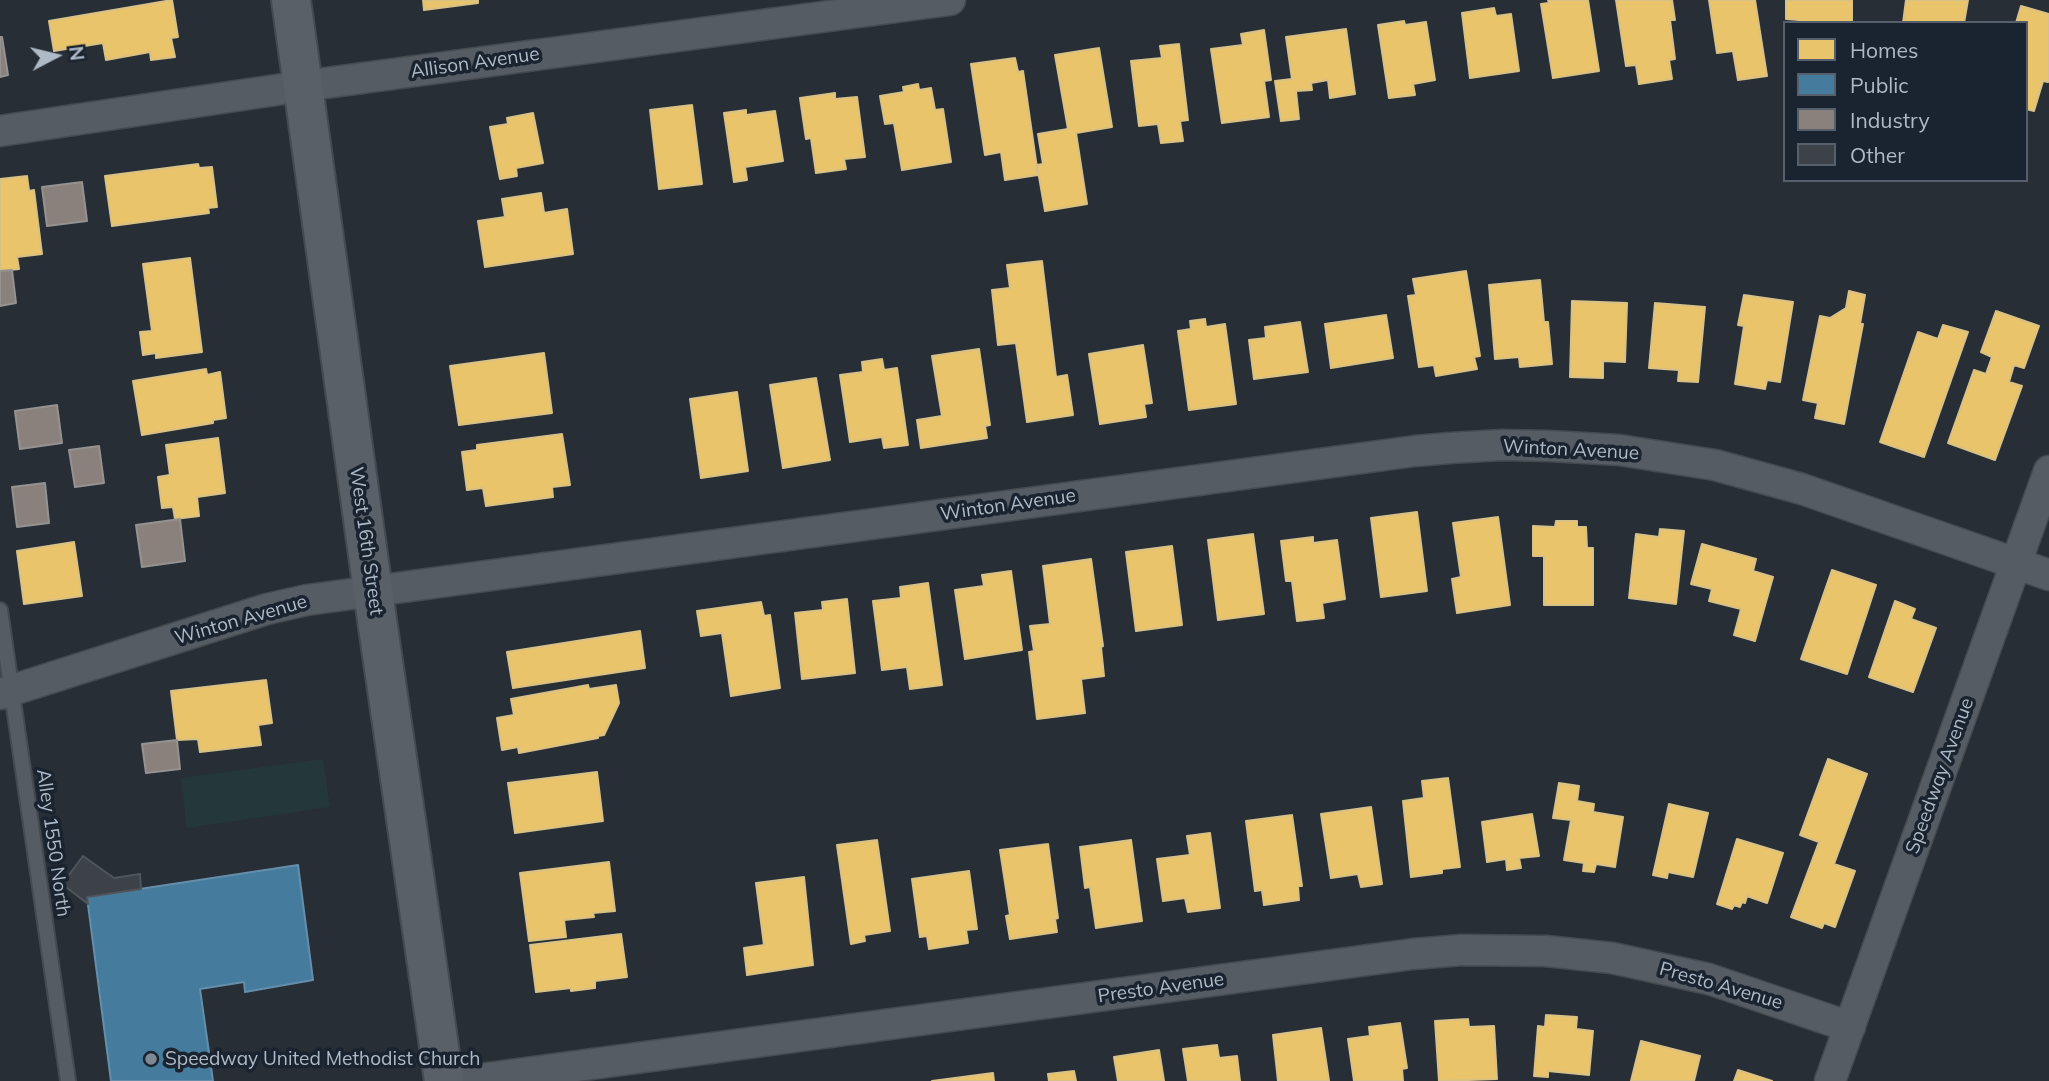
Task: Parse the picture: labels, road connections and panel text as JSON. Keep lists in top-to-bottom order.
{
  "streets": {
    "street": [
      "Allison Avenue",
      "Winton Avenue",
      "West 16th Street",
      "Speedway Avenue",
      "Presto Avenue"
    ],
    "lane": ["Alley 1550 North"]
  },
  "crossings": [
    ["Allison Avenue", "West 16th Street"],
    ["Winton Avenue", "West 16th Street"],
    ["Winton Avenue", "Speedway Avenue"],
    ["Winton Avenue", "Alley 1550 North"],
    ["Speedway Avenue", "Presto Avenue"]
  ],
  "places": ["Speedway United Methodist Church"],
  "legend": [
    "Homes",
    "Public",
    "Industry",
    "Other"
  ],
  "north": "right"
}
